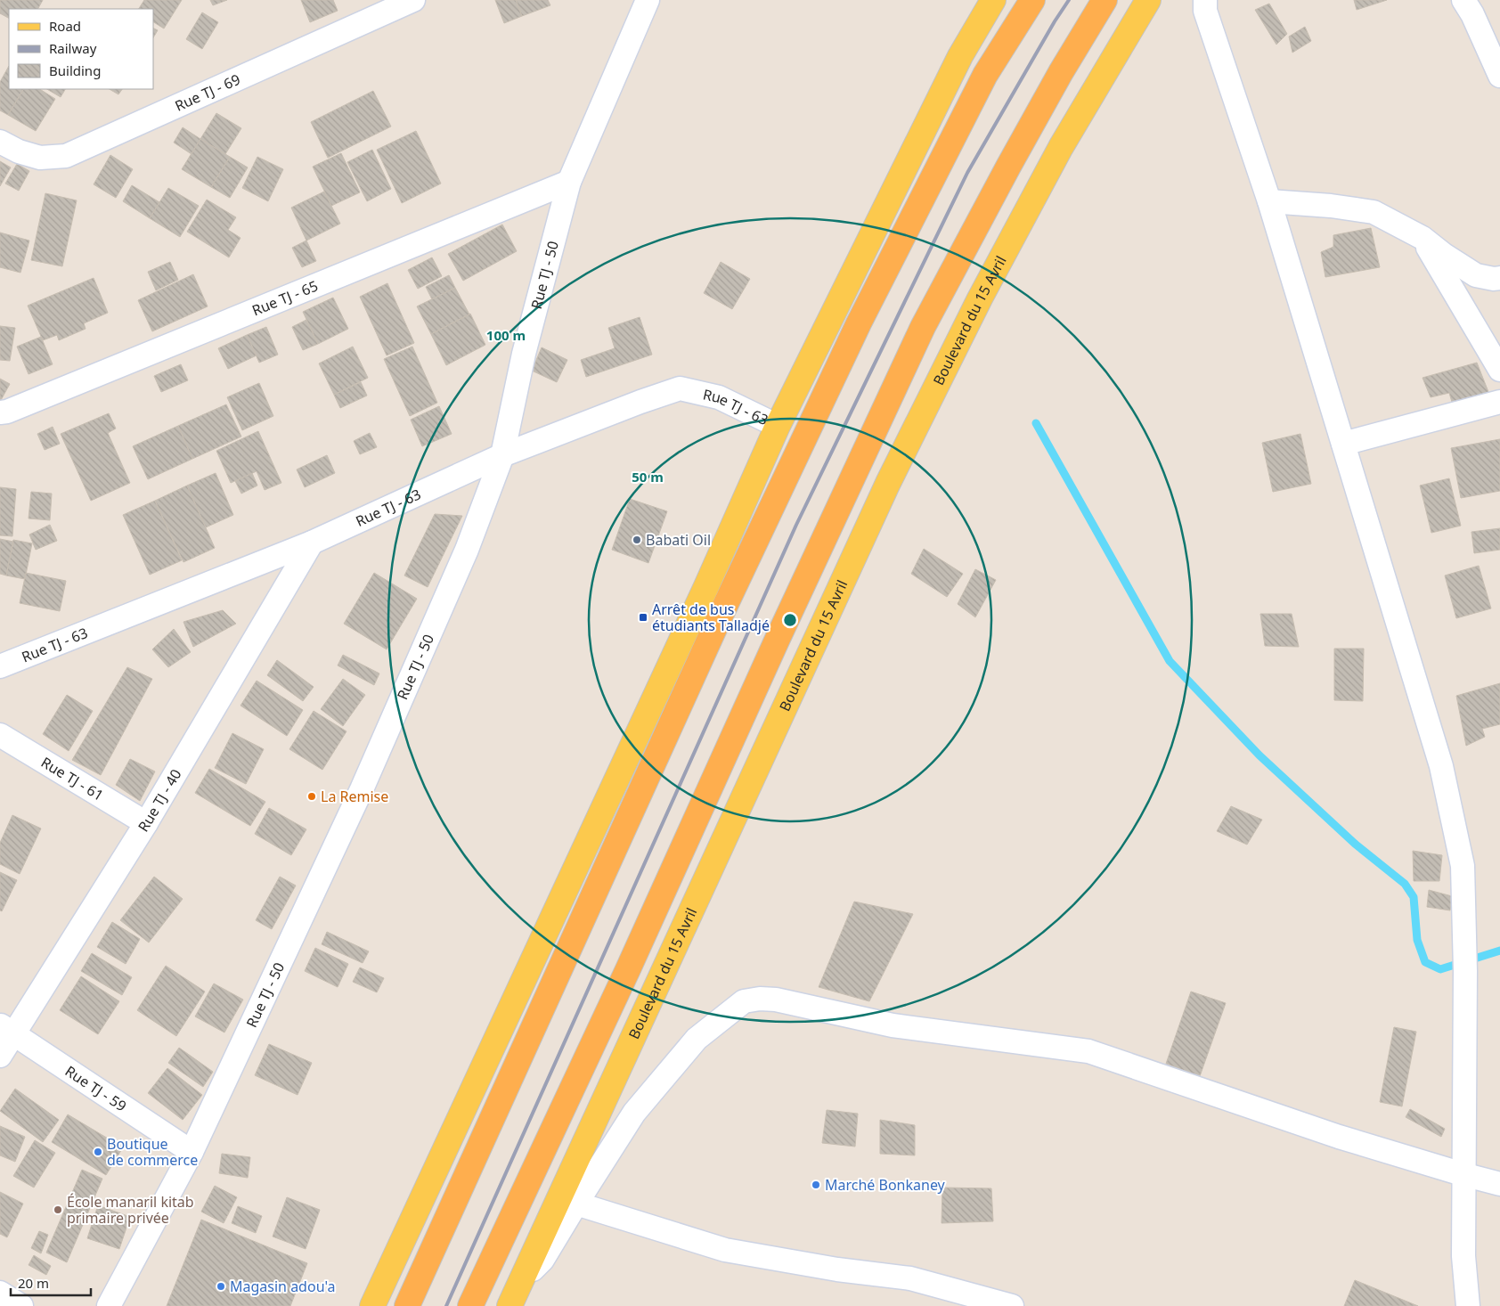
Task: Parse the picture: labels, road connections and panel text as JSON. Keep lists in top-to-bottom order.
{
  "streets": {
    "main road": ["Boulevard du 15 Avril"],
    "street": [
      "Rue TJ - 69",
      "Rue TJ - 50",
      "Rue TJ - 65",
      "Rue TJ - 63",
      "Rue TJ - 61",
      "Rue TJ - 40",
      "Rue TJ - 59"
    ]
  },
  "crossings": [
    ["Rue TJ - 50", "Rue TJ - 65"],
    ["Rue TJ - 50", "Rue TJ - 63"],
    ["Rue TJ - 50", "Rue TJ - 59"],
    ["Rue TJ - 63", "Rue TJ - 40"],
    ["Rue TJ - 61", "Rue TJ - 40"],
    ["Rue TJ - 40", "Rue TJ - 59"]
  ],
  "places": {
    "other": [
      "Babati Oil",
      "La Remise",
      "Boutique de commerce",
      "Marché Bonkaney",
      "École manaril kitab primaire privée",
      "Magasin adou'a"
    ],
    "transit": ["Arrêt de bus étudiants Talladjé"]
  },
  "legend": ["Road", "Railway", "Building"],
  "scale_bar": "20 m",
  "rings": ["100 m", "50 m"]
}
